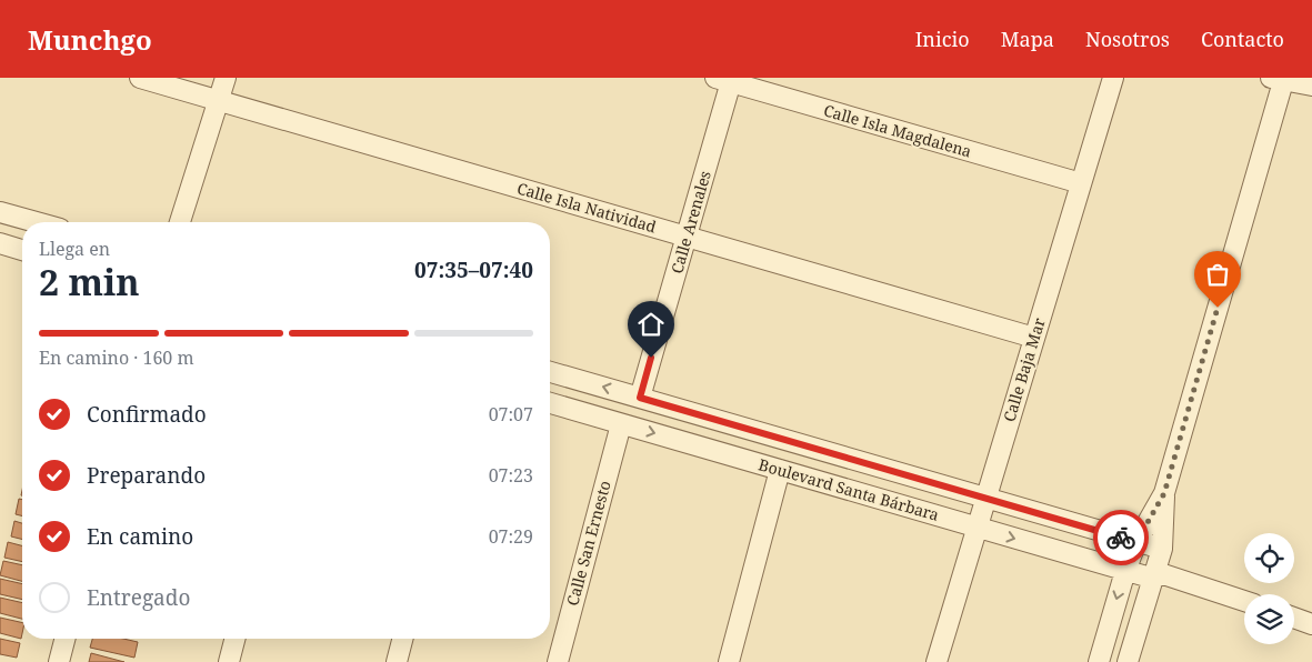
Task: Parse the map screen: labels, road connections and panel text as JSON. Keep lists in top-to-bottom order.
{
  "streets": {
    "street": [
      "Calle Isla Magdalena",
      "Calle Isla Natividad",
      "Calle Arenales",
      "Calle Baja Mar",
      "Boulevard Santa Bárbara",
      "Calle San Ernesto"
    ]
  },
  "crossings": [
    ["Calle Isla Magdalena", "Calle Arenales"],
    ["Calle Isla Magdalena", "Calle Baja Mar"],
    ["Calle Isla Natividad", "Calle Arenales"],
    ["Calle Isla Natividad", "Calle Baja Mar"],
    ["Calle Arenales", "Boulevard Santa Bárbara"],
    ["Calle Baja Mar", "Boulevard Santa Bárbara"],
    ["Boulevard Santa Bárbara", "Calle San Ernesto"]
  ],
  "page": {
    "header": "Munchgo",
    "nav": [
      "Inicio",
      "Mapa",
      "Nosotros",
      "Contacto"
    ],
    "heading": ["2 min", "Llega en", "07:35–07:40"],
    "bar": "En camino · 160 m",
    "list": [
      ["Confirmado", "07:07"],
      ["Preparando", "07:23"],
      ["En camino", "07:29"],
      "Entregado"
    ]
  }
}
